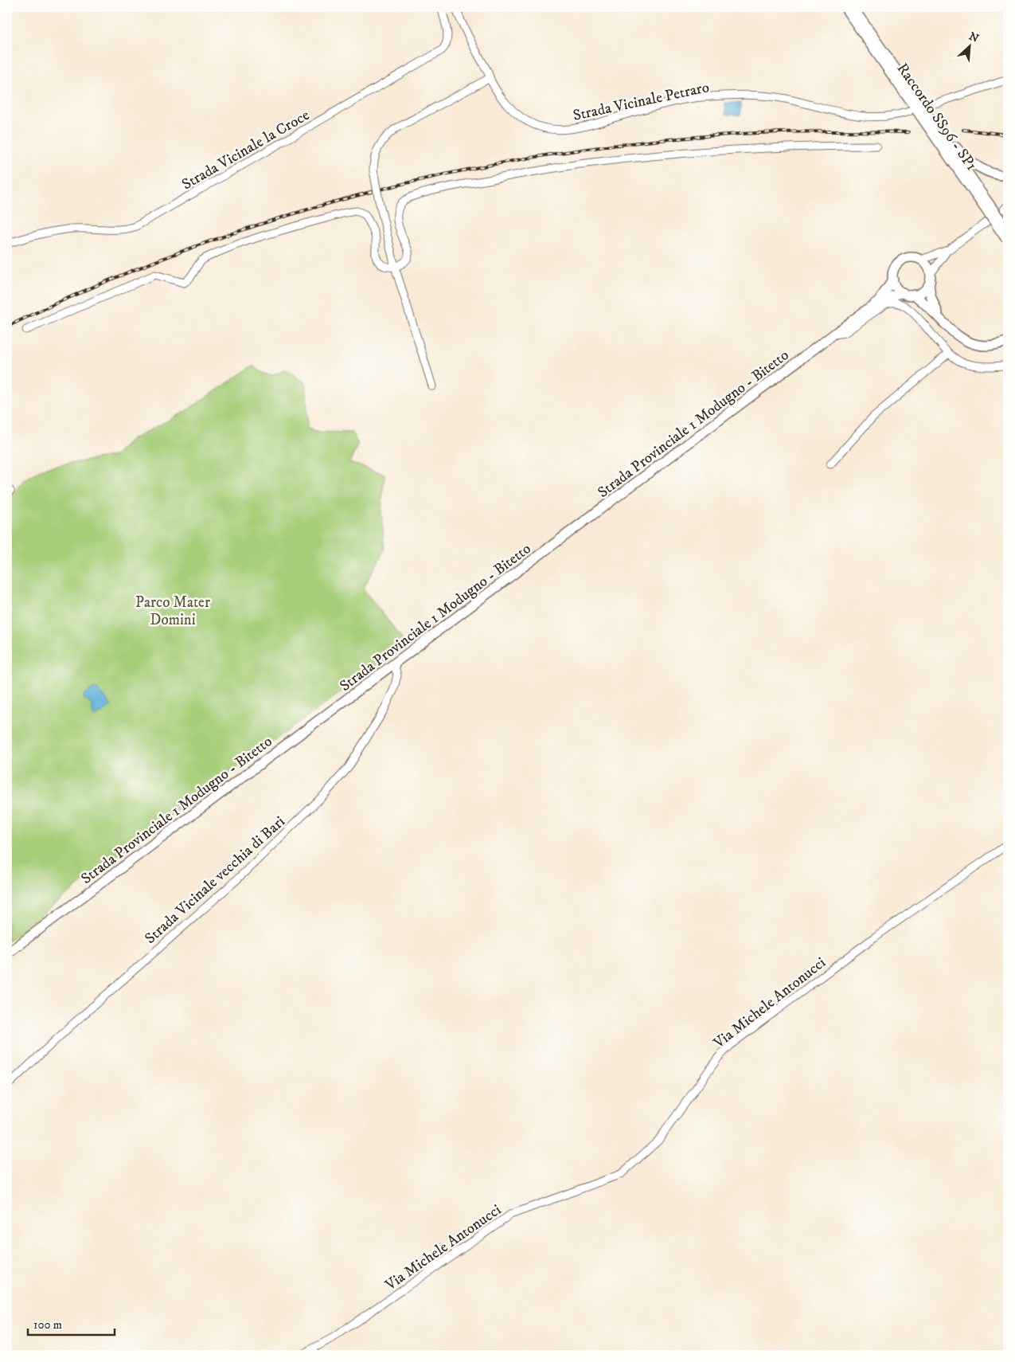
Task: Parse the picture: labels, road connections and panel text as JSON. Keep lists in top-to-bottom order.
{
  "streets": {
    "main road": ["Raccordo SS96 - SP1", "Strada Provinciale 1 Modugno - Bitetto"],
    "street": [
      "Strada Vicinale Petraro",
      "Strada Vicinale la Croce",
      "Strada Vicinale vecchia di Bari",
      "Via Michele Antonucci"
    ]
  },
  "crossings": [
    ["Strada Provinciale 1 Modugno - Bitetto", "Strada Vicinale vecchia di Bari"]
  ],
  "parks": ["Parco Mater Domini"],
  "scale_bar": "100 m",
  "north": "top right"
}
